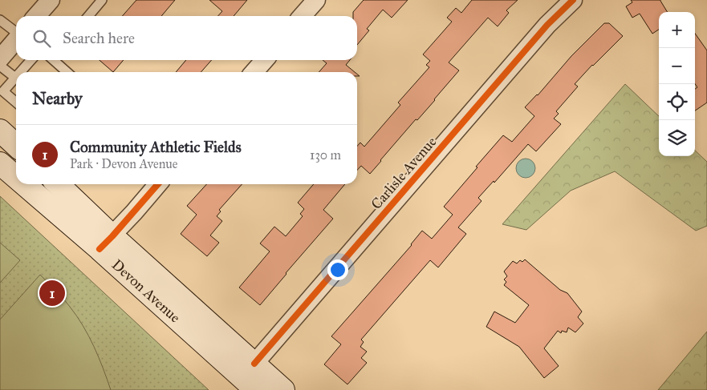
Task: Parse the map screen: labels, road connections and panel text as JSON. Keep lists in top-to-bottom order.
{
  "streets": {
    "main road": ["Devon Avenue"],
    "street": ["Carlisle Avenue"]
  },
  "crossings": [
    ["Carlisle Avenue", "Devon Avenue"]
  ],
  "page": {
    "map_buttons": ["+", "−"],
    "search": "Search here",
    "heading": "Nearby",
    "list": [
      {
        "mark": "1",
        "name": "Community Athletic Fields",
        "note": "Park · Devon Avenue",
        "value": "130 m"
      }
    ],
    "pins": "1"
  }
}
